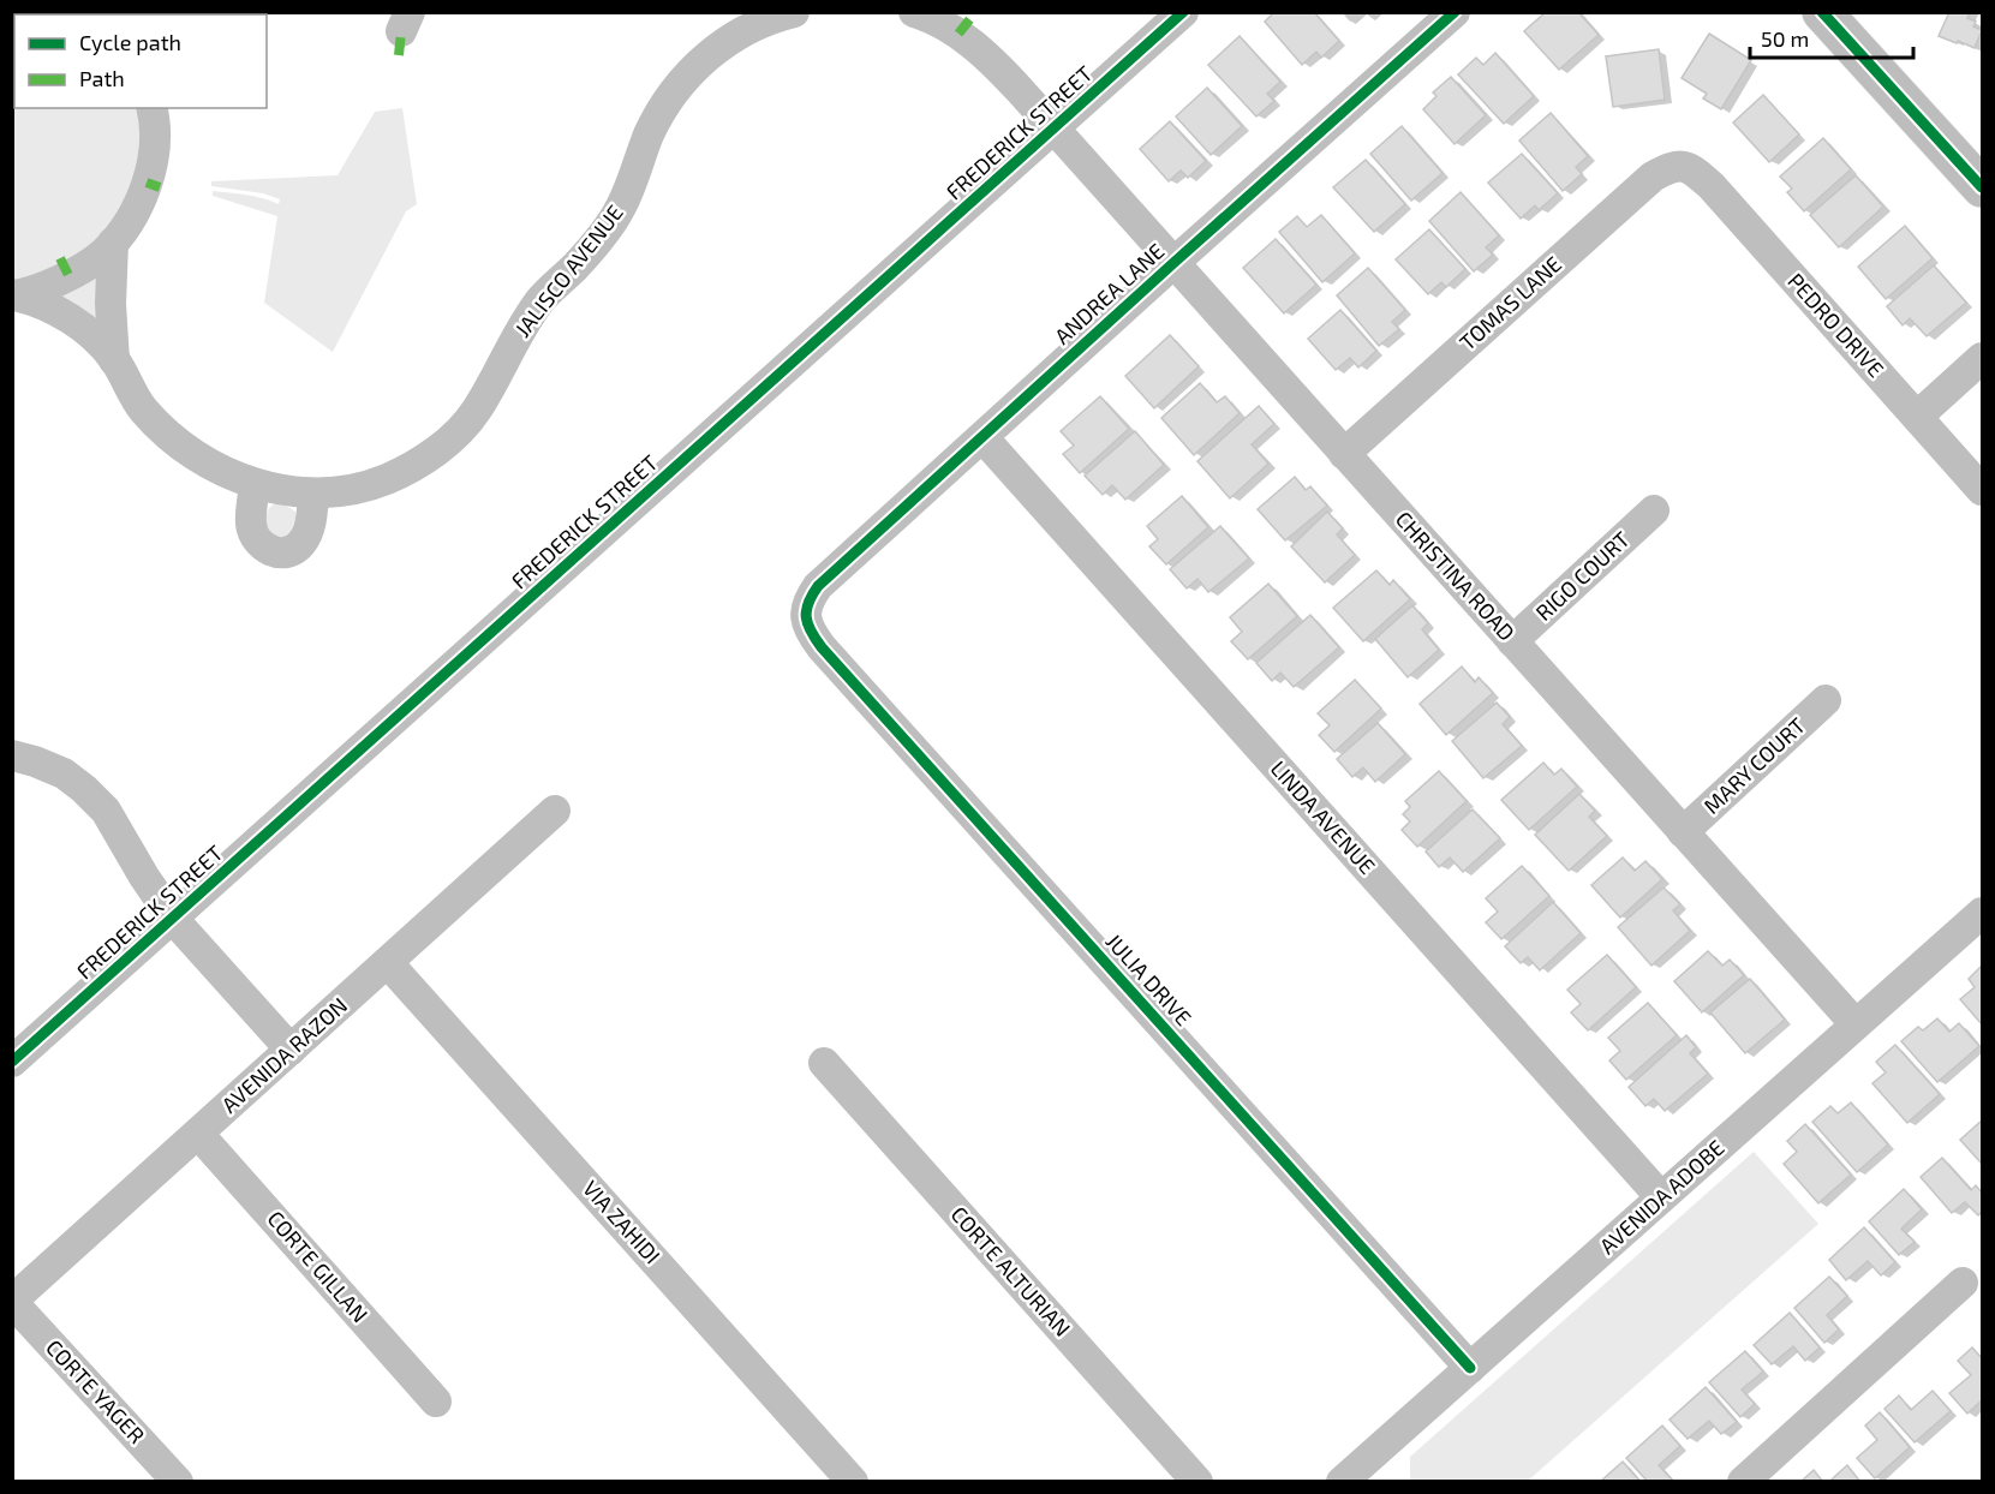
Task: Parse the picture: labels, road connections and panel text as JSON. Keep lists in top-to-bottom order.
{
  "streets": {
    "street": [
      "FREDERICK STREET",
      "JALISCO AVENUE",
      "ANDREA LANE",
      "TOMAS LANE",
      "PEDRO DRIVE",
      "CHRISTINA ROAD",
      "RIGO COURT",
      "MARY COURT",
      "LINDA AVENUE",
      "JULIA DRIVE",
      "AVENIDA RAZON",
      "AVENIDA ADOBE",
      "VIA ZAHIDI",
      "CORTE GILLAN",
      "CORTE ALTURIAN",
      "CORTE YAGER"
    ]
  },
  "crossings": [
    ["FREDERICK STREET", "CHRISTINA ROAD"],
    ["ANDREA LANE", "CHRISTINA ROAD"],
    ["ANDREA LANE", "LINDA AVENUE"],
    ["ANDREA LANE", "JULIA DRIVE"],
    ["TOMAS LANE", "PEDRO DRIVE"],
    ["TOMAS LANE", "CHRISTINA ROAD"],
    ["CHRISTINA ROAD", "RIGO COURT"],
    ["CHRISTINA ROAD", "MARY COURT"],
    ["CHRISTINA ROAD", "AVENIDA ADOBE"],
    ["LINDA AVENUE", "AVENIDA ADOBE"],
    ["JULIA DRIVE", "AVENIDA ADOBE"],
    ["AVENIDA RAZON", "VIA ZAHIDI"],
    ["AVENIDA RAZON", "CORTE GILLAN"],
    ["AVENIDA RAZON", "CORTE YAGER"]
  ],
  "legend": ["Cycle path", "Path"],
  "scale_bar": "50 m"
}
